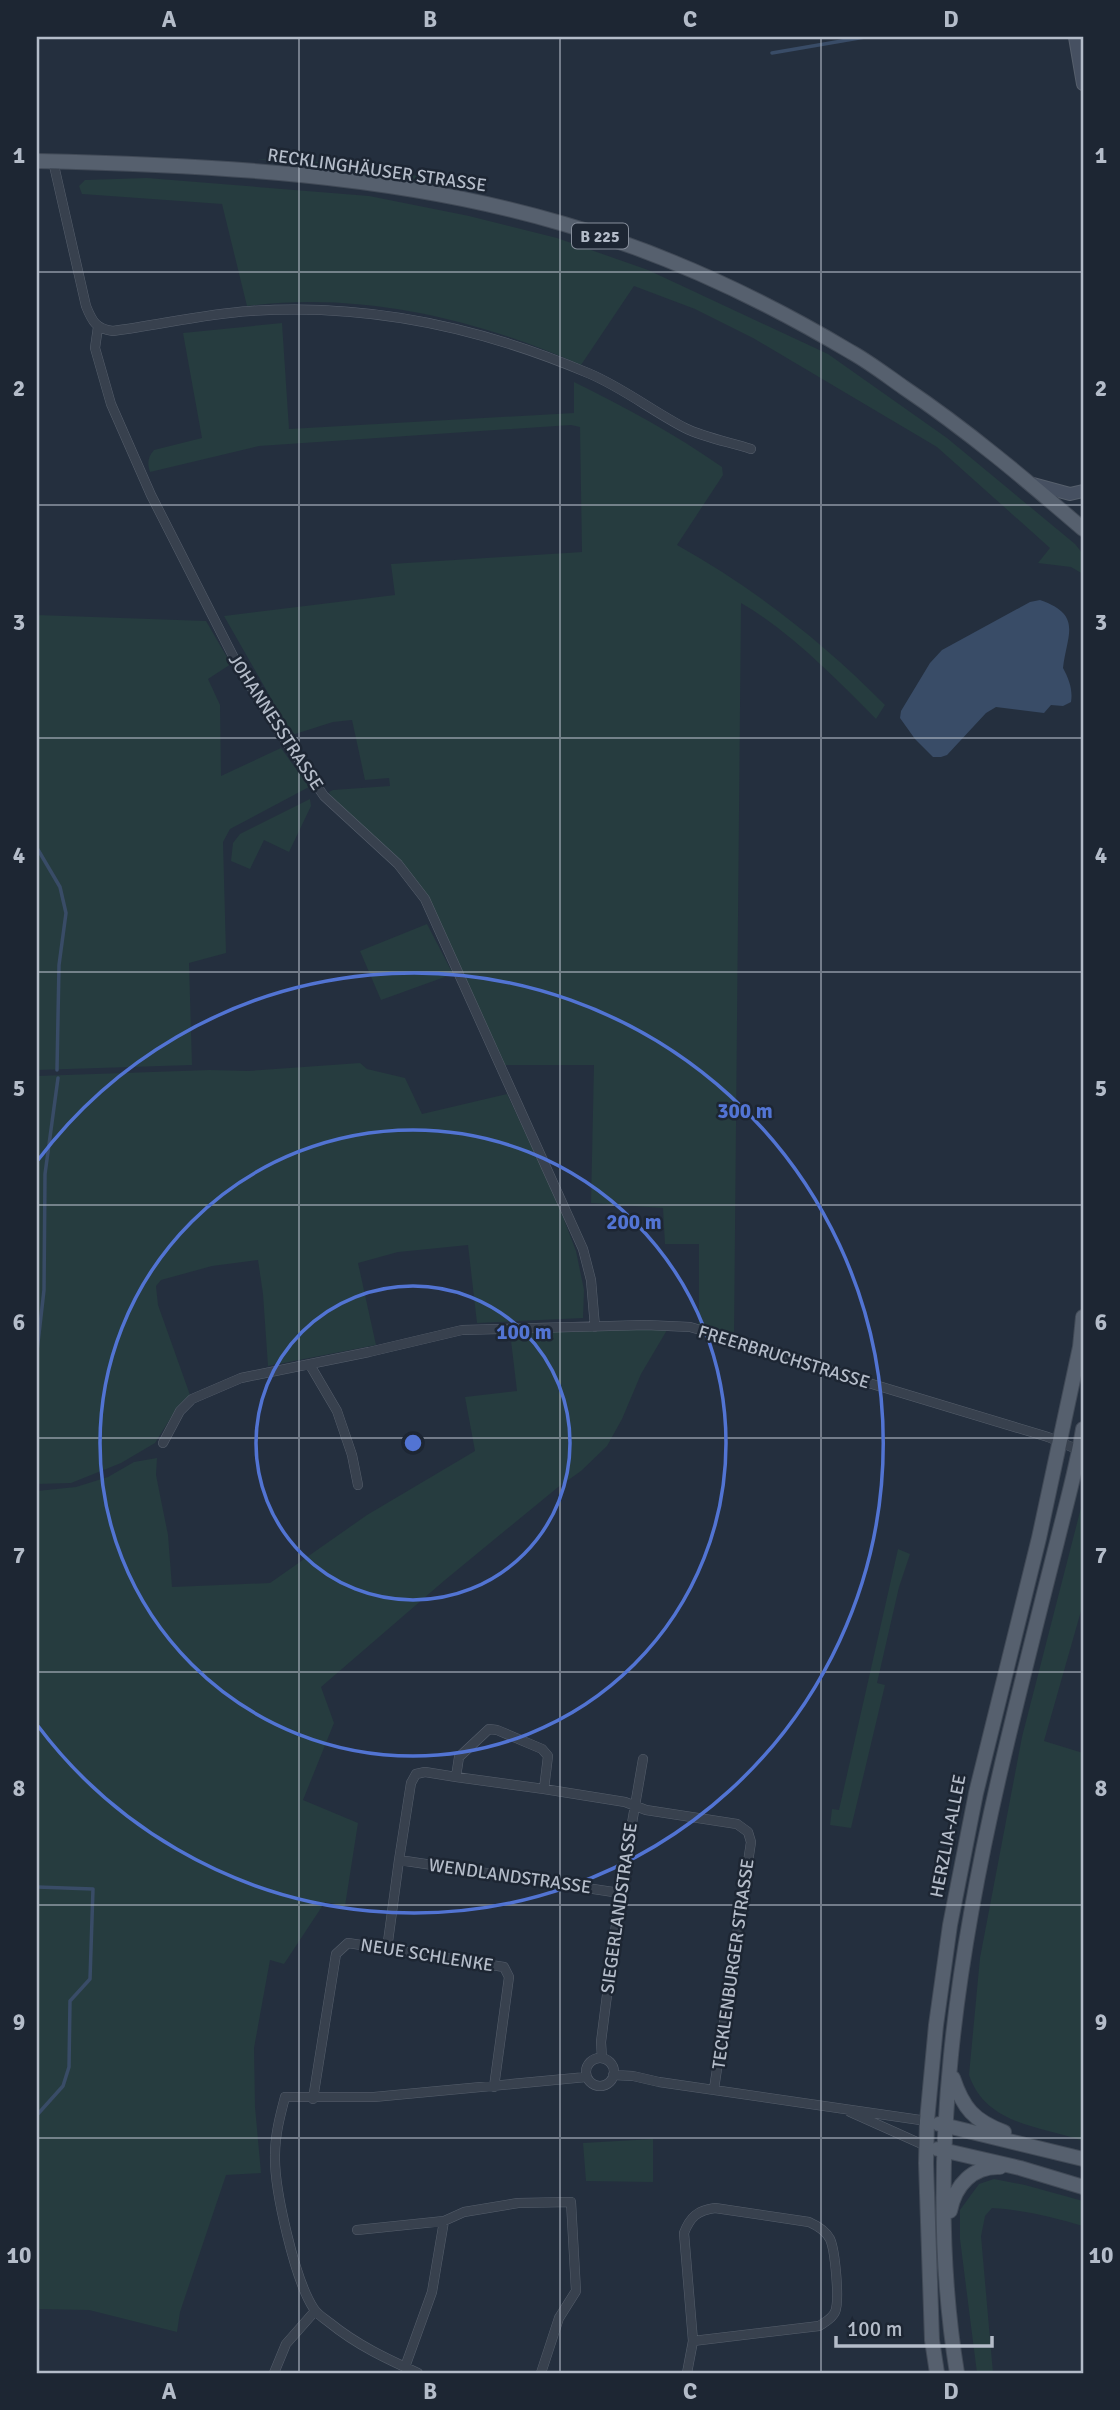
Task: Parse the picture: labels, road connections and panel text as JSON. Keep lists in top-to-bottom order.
{
  "streets": {
    "main road": ["RECKLINGHÄUSER STRASSE", "B 225", "HERZLIA-ALLEE"],
    "street": [
      "JOHANNESSTRASSE",
      "FREERBRUCHSTRASSE",
      "WENDLANDSTRASSE",
      "SIEGERLANDSTRASSE",
      "NEUE SCHLENKE",
      "TECKLENBURGER STRASSE"
    ]
  },
  "crossings": [
    ["RECKLINGHÄUSER STRASSE", "JOHANNESSTRASSE"],
    ["JOHANNESSTRASSE", "FREERBRUCHSTRASSE"],
    ["FREERBRUCHSTRASSE", "HERZLIA-ALLEE"],
    ["WENDLANDSTRASSE", "SIEGERLANDSTRASSE"],
    ["SIEGERLANDSTRASSE", "TECKLENBURGER STRASSE"]
  ],
  "scale_bar": "100 m",
  "grid": {
    "columns": [
      "A",
      "B",
      "C",
      "D"
    ],
    "rows": [
      "1",
      "2",
      "3",
      "4",
      "5",
      "6",
      "7",
      "8",
      "9",
      "10"
    ]
  },
  "rings": ["300 m", "200 m", "100 m"]
}
